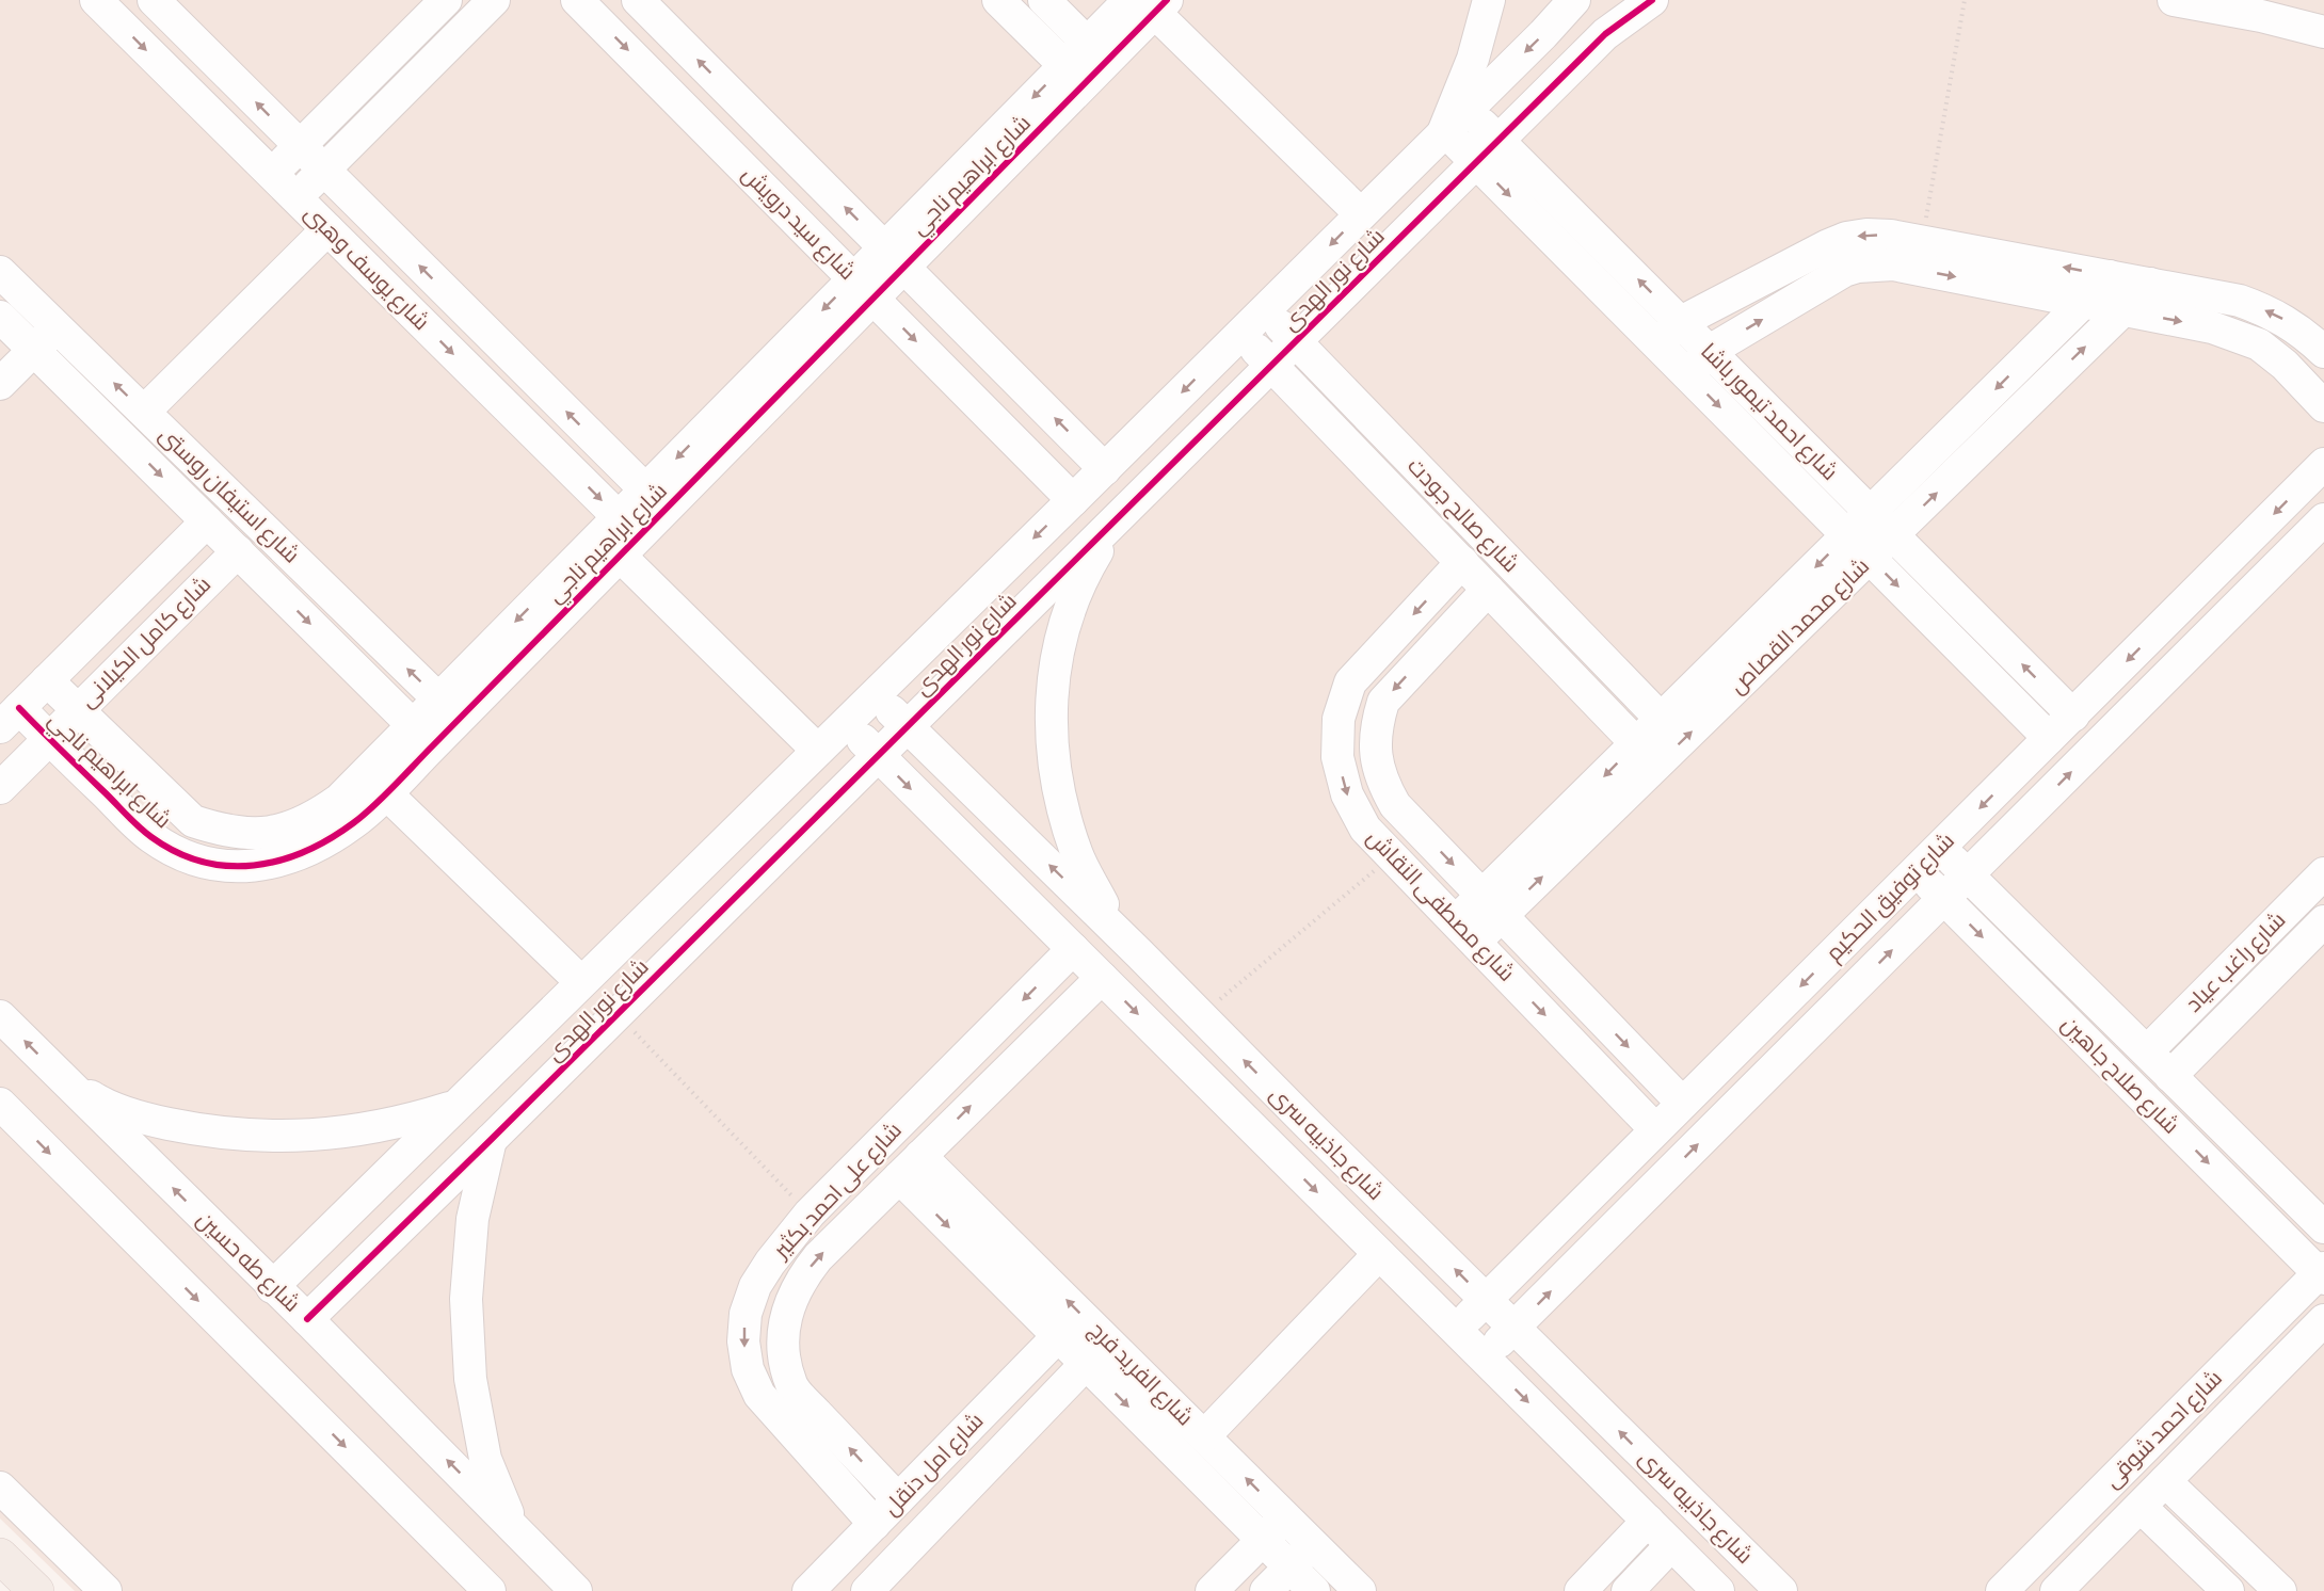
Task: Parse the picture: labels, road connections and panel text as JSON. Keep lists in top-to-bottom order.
{
  "streets": {
    "street": [
      "شارع ابراهيم ناجي",
      "شارع سيد درويش",
      "شارع يوسف وهبى",
      "شارع نور الهدى",
      "شارع احمد تيمور باشا",
      "شارع استيفان روستى",
      "شارع صالح جودت",
      "شارع محمد القصاص",
      "شارع كامل الكيلانى",
      "شارع توفيق الحكيم",
      "شارع مصطفى النقاش",
      "شارع راغب عياد",
      "شارع صلاح جاهين",
      "شارع جاذبيه سرى",
      "شارع على احمد بكثير",
      "شارع طه حسين",
      "شارع الفريد فرج",
      "شارع احمد شوقى",
      "شارع امل دنقل"
    ]
  },
  "crossings": [
    ["شارع ابراهيم ناجي", "شارع سيد درويش"],
    ["شارع ابراهيم ناجي", "شارع يوسف وهبى"],
    ["شارع ابراهيم ناجي", "شارع استيفان روستى"],
    ["شارع ابراهيم ناجي", "شارع كامل الكيلانى"],
    ["شارع سيد درويش", "شارع نور الهدى"],
    ["شارع يوسف وهبى", "شارع نور الهدى"],
    ["شارع نور الهدى", "شارع احمد تيمور باشا"],
    ["شارع نور الهدى", "شارع صالح جودت"],
    ["شارع نور الهدى", "شارع جاذبيه سرى"],
    ["شارع نور الهدى", "شارع طه حسين"],
    ["شارع احمد تيمور باشا", "شارع محمد القصاص"],
    ["شارع احمد تيمور باشا", "شارع توفيق الحكيم"],
    ["شارع استيفان روستى", "شارع كامل الكيلانى"],
    ["شارع صالح جودت", "شارع محمد القصاص"],
    ["شارع صالح جودت", "شارع مصطفى النقاش"],
    ["شارع محمد القصاص", "شارع مصطفى النقاش"],
    ["شارع توفيق الحكيم", "شارع مصطفى النقاش"],
    ["شارع توفيق الحكيم", "شارع صلاح جاهين"],
    ["شارع توفيق الحكيم", "شارع جاذبيه سرى"],
    ["شارع راغب عياد", "شارع صلاح جاهين"],
    ["شارع صلاح جاهين", "شارع احمد شوقى"],
    ["شارع جاذبيه سرى", "شارع على احمد بكثير"],
    ["شارع على احمد بكثير", "شارع الفريد فرج"],
    ["شارع على احمد بكثير", "شارع امل دنقل"],
    ["شارع الفريد فرج", "شارع امل دنقل"]
  ],
  "one_way": ["شارع مصطفى النقاش"]
}
